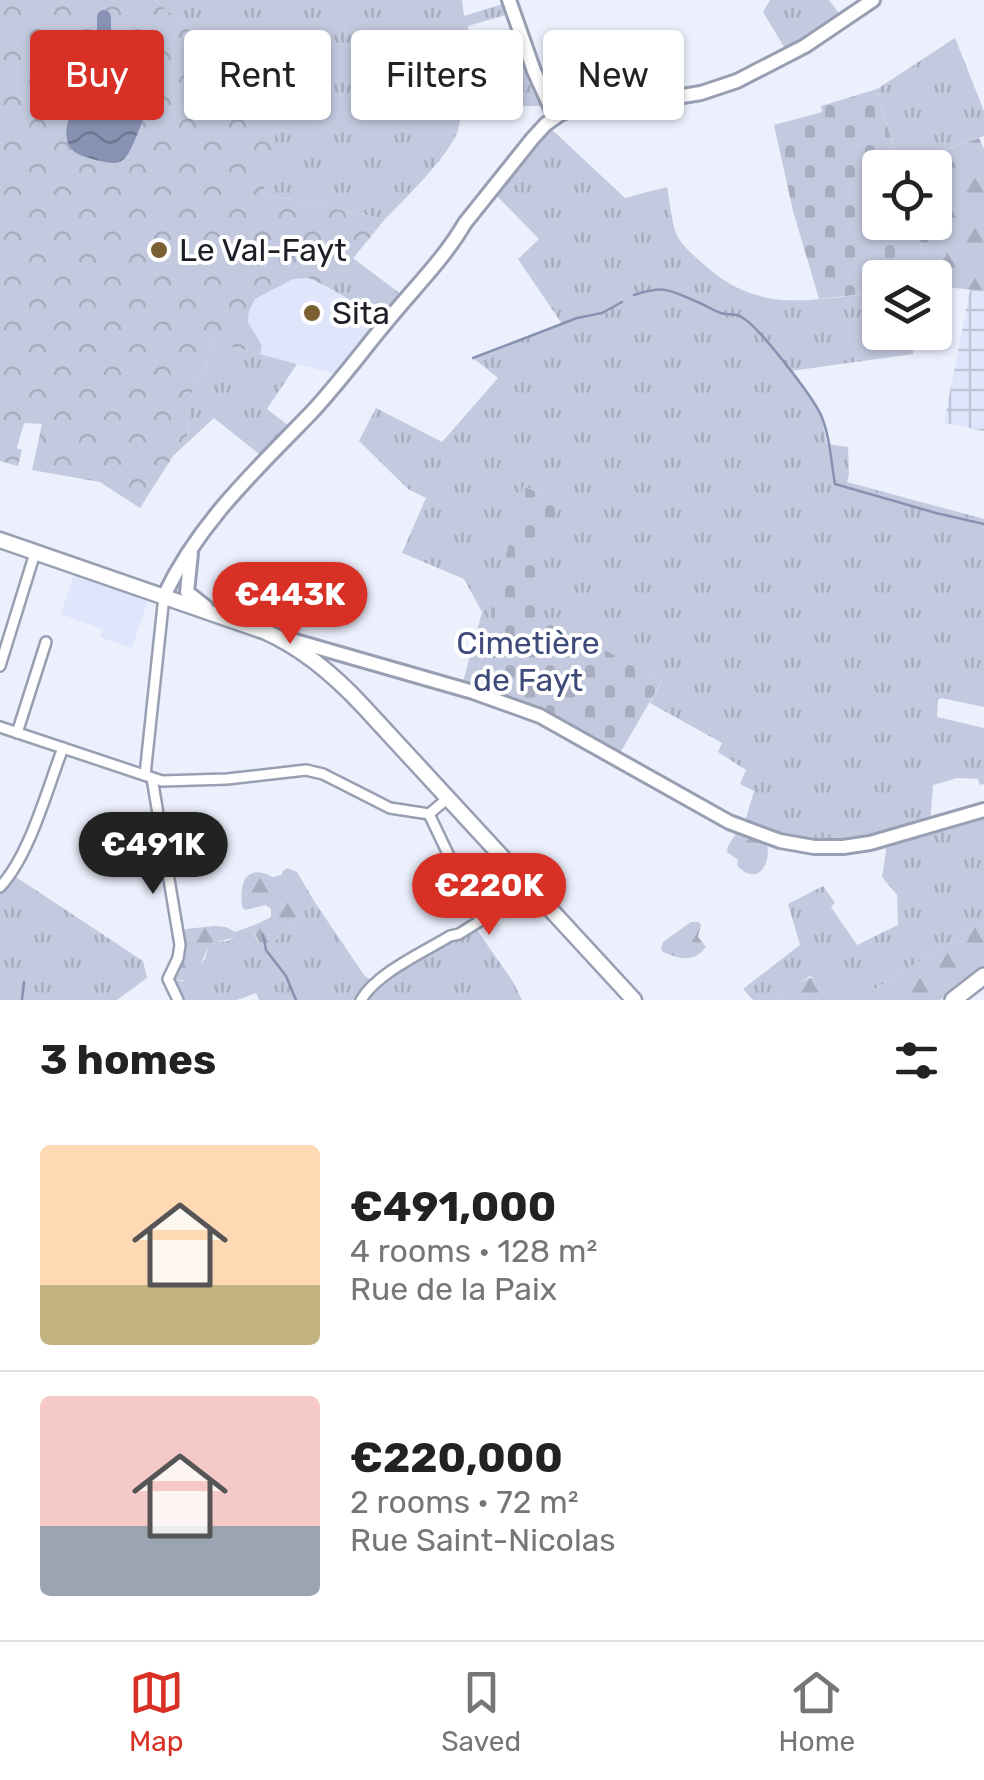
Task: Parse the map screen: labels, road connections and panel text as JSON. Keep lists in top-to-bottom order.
{
  "parks": ["Cimetière de Fayt"],
  "places": ["Le Val-Fayt", "Sita"],
  "page": {
    "chip": [
      "Buy",
      "Rent",
      "Filters",
      "New"
    ],
    "price": ["€443K", "€491K", "€220K"],
    "heading": "3 homes",
    "list": [
      {
        "name": "€491,000",
        "note": "4 rooms · 128 m² · Rue de la Paix"
      },
      {
        "name": "€220,000",
        "note": "2 rooms · 72 m² · Rue Saint-Nicolas"
      }
    ],
    "tabs": ["Map", "Saved", "Home"]
  }
}
